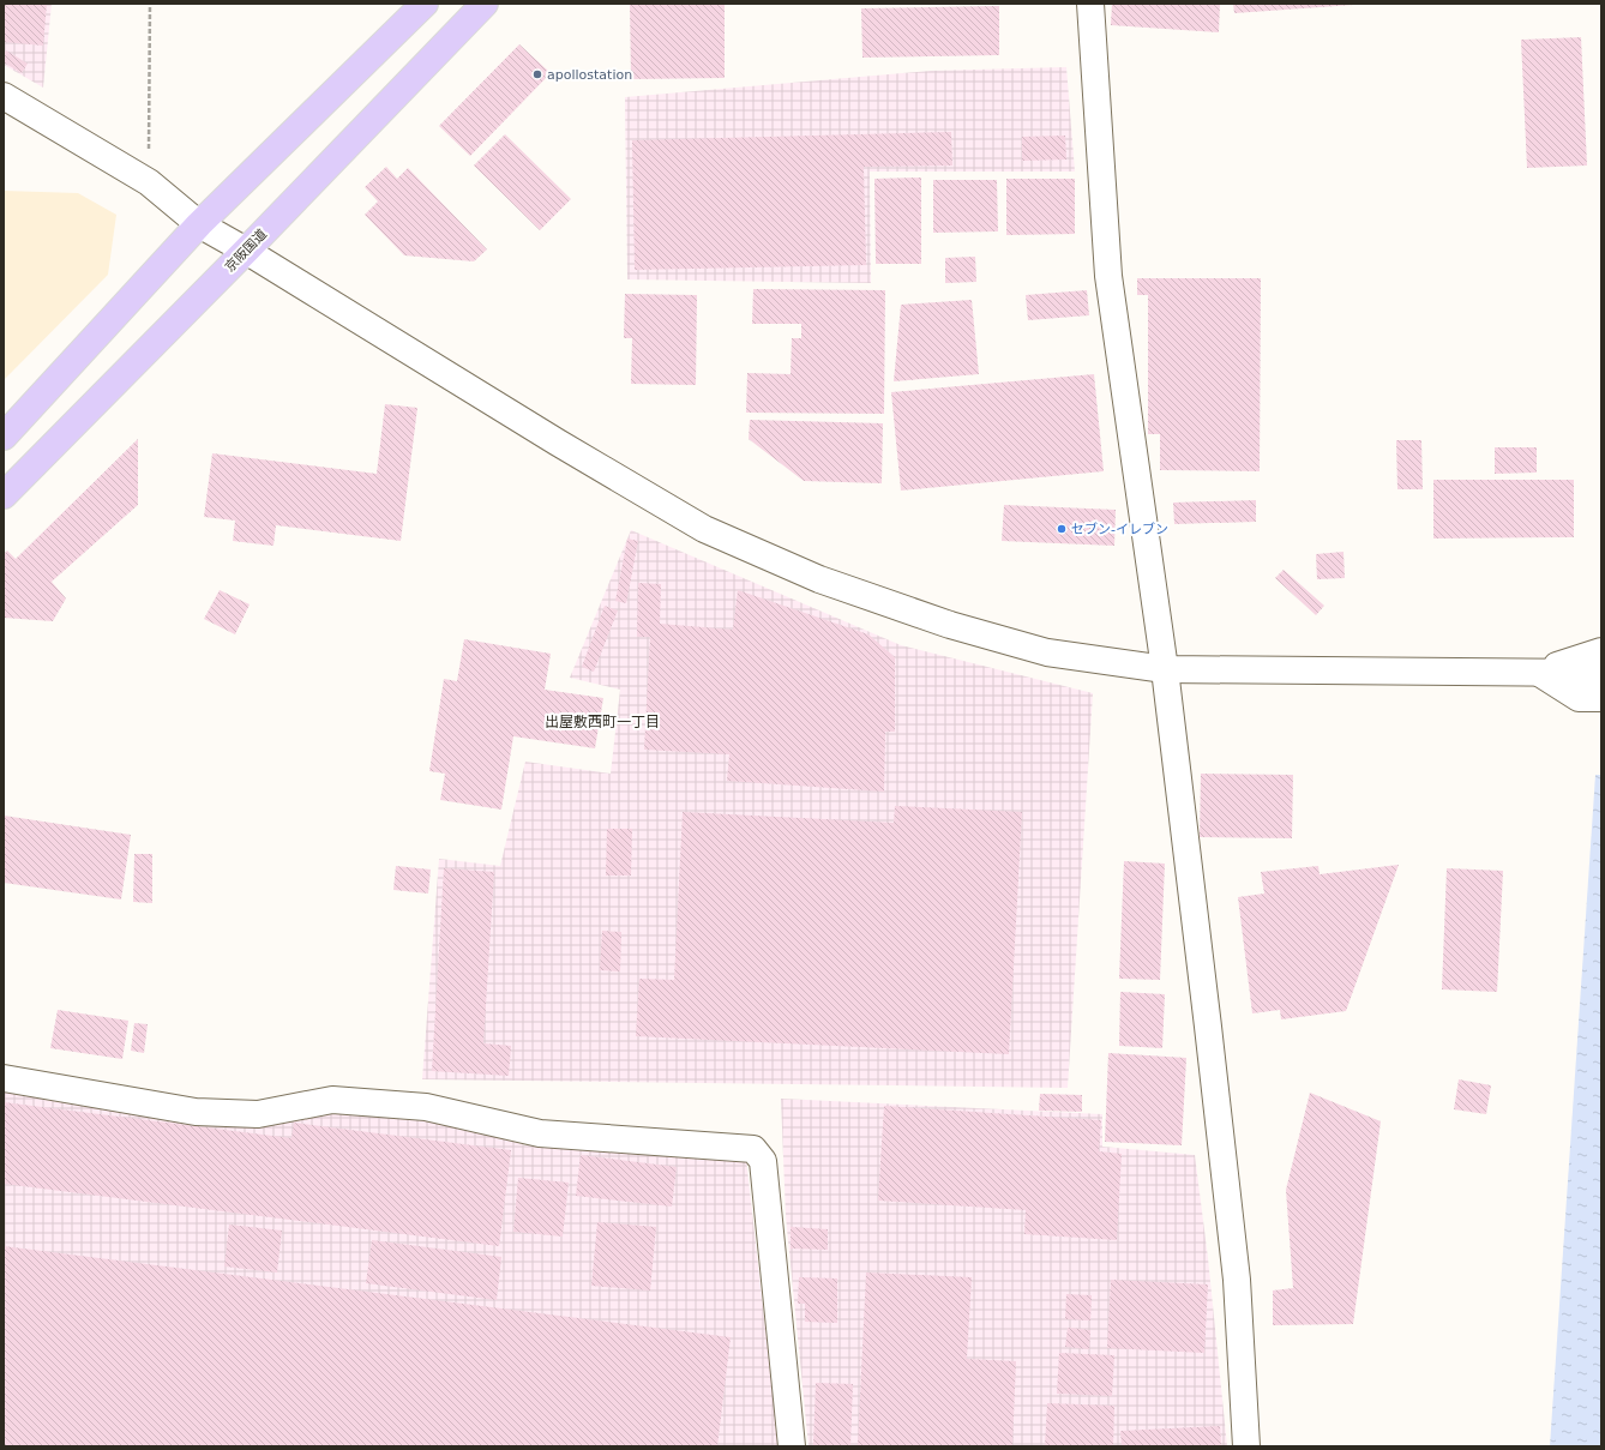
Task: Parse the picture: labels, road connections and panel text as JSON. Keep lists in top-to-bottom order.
{
  "streets": {
    "highway": ["京阪国道"]
  },
  "districts": ["出屋敷西町一丁目"],
  "places": ["apollostation", "セブン-イレブン"]
}
